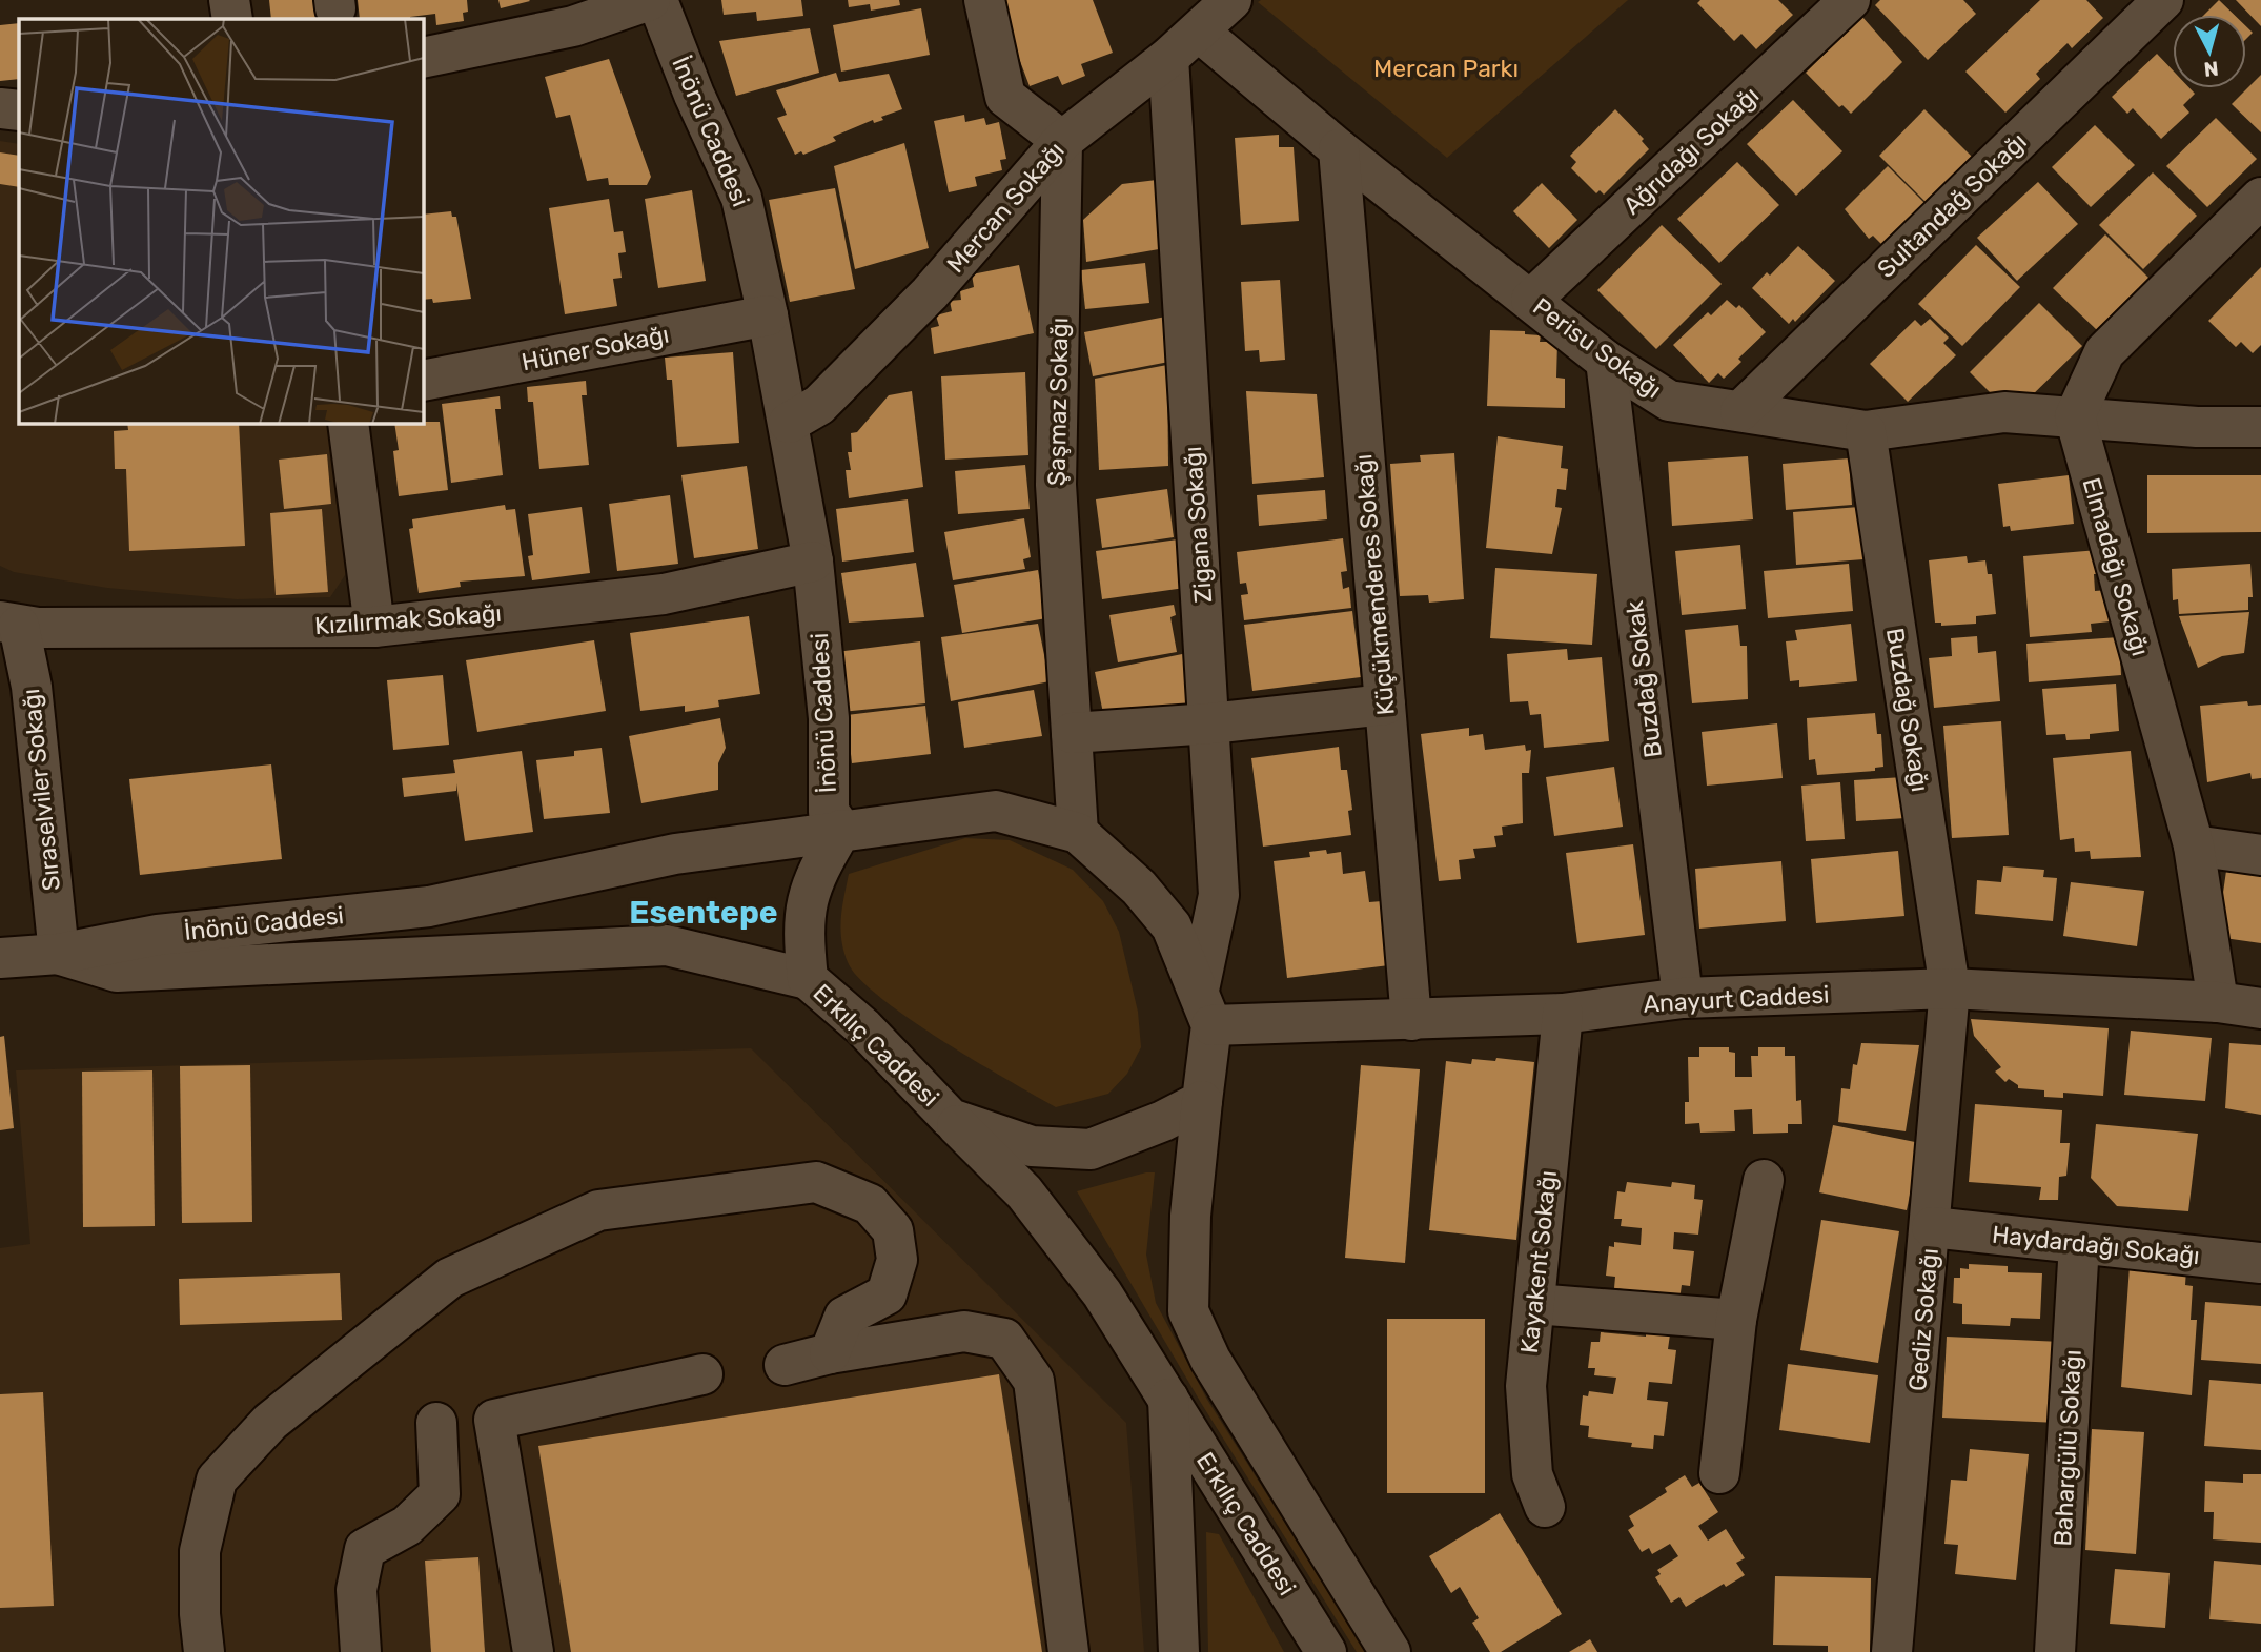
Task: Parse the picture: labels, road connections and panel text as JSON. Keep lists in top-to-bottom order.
{
  "streets": {
    "street": [
      "İnönü Caddesi",
      "Ağrıdağı Sokağı",
      "Sultandağ Sokağı",
      "Mercan Sokağı",
      "Hüner Sokağı",
      "Perisu Sokağı",
      "Şaşmaz Sokağı",
      "Zigana Sokağı",
      "Elmadağı Sokağı",
      "Küçükmenderes Sokağı",
      "Kızılırmak Sokağı",
      "Buzdağ Sokak",
      "Buzdağ Sokağı",
      "Sıraselviler Sokağı",
      "Anayurt Caddesi",
      "Erkılıç Caddesi",
      "Haydardağı Sokağı",
      "Kayakent Sokağı",
      "Gediz Sokağı",
      "Bahargülü Sokağı"
    ]
  },
  "crossings": [
    ["İnönü Caddesi", "Mercan Sokağı"],
    ["İnönü Caddesi", "Hüner Sokağı"],
    ["İnönü Caddesi", "Kızılırmak Sokağı"],
    ["İnönü Caddesi", "Sıraselviler Sokağı"],
    ["İnönü Caddesi", "Erkılıç Caddesi"],
    ["Ağrıdağı Sokağı", "Perisu Sokağı"],
    ["Sultandağ Sokağı", "Perisu Sokağı"],
    ["Mercan Sokağı", "Perisu Sokağı"],
    ["Mercan Sokağı", "Şaşmaz Sokağı"],
    ["Mercan Sokağı", "Zigana Sokağı"],
    ["Perisu Sokağı", "Elmadağı Sokağı"],
    ["Perisu Sokağı", "Küçükmenderes Sokağı"],
    ["Perisu Sokağı", "Buzdağ Sokak"],
    ["Perisu Sokağı", "Buzdağ Sokağı"],
    ["Zigana Sokağı", "Anayurt Caddesi"],
    ["Elmadağı Sokağı", "Anayurt Caddesi"],
    ["Küçükmenderes Sokağı", "Anayurt Caddesi"],
    ["Kızılırmak Sokağı", "Sıraselviler Sokağı"],
    ["Buzdağ Sokak", "Anayurt Caddesi"],
    ["Buzdağ Sokağı", "Anayurt Caddesi"],
    ["Buzdağ Sokağı", "Gediz Sokağı"],
    ["Anayurt Caddesi", "Kayakent Sokağı"],
    ["Anayurt Caddesi", "Gediz Sokağı"],
    ["Haydardağı Sokağı", "Gediz Sokağı"],
    ["Haydardağı Sokağı", "Bahargülü Sokağı"]
  ],
  "districts": ["Esentepe"],
  "parks": ["Mercan Parkı"],
  "north": "bottom"
}
